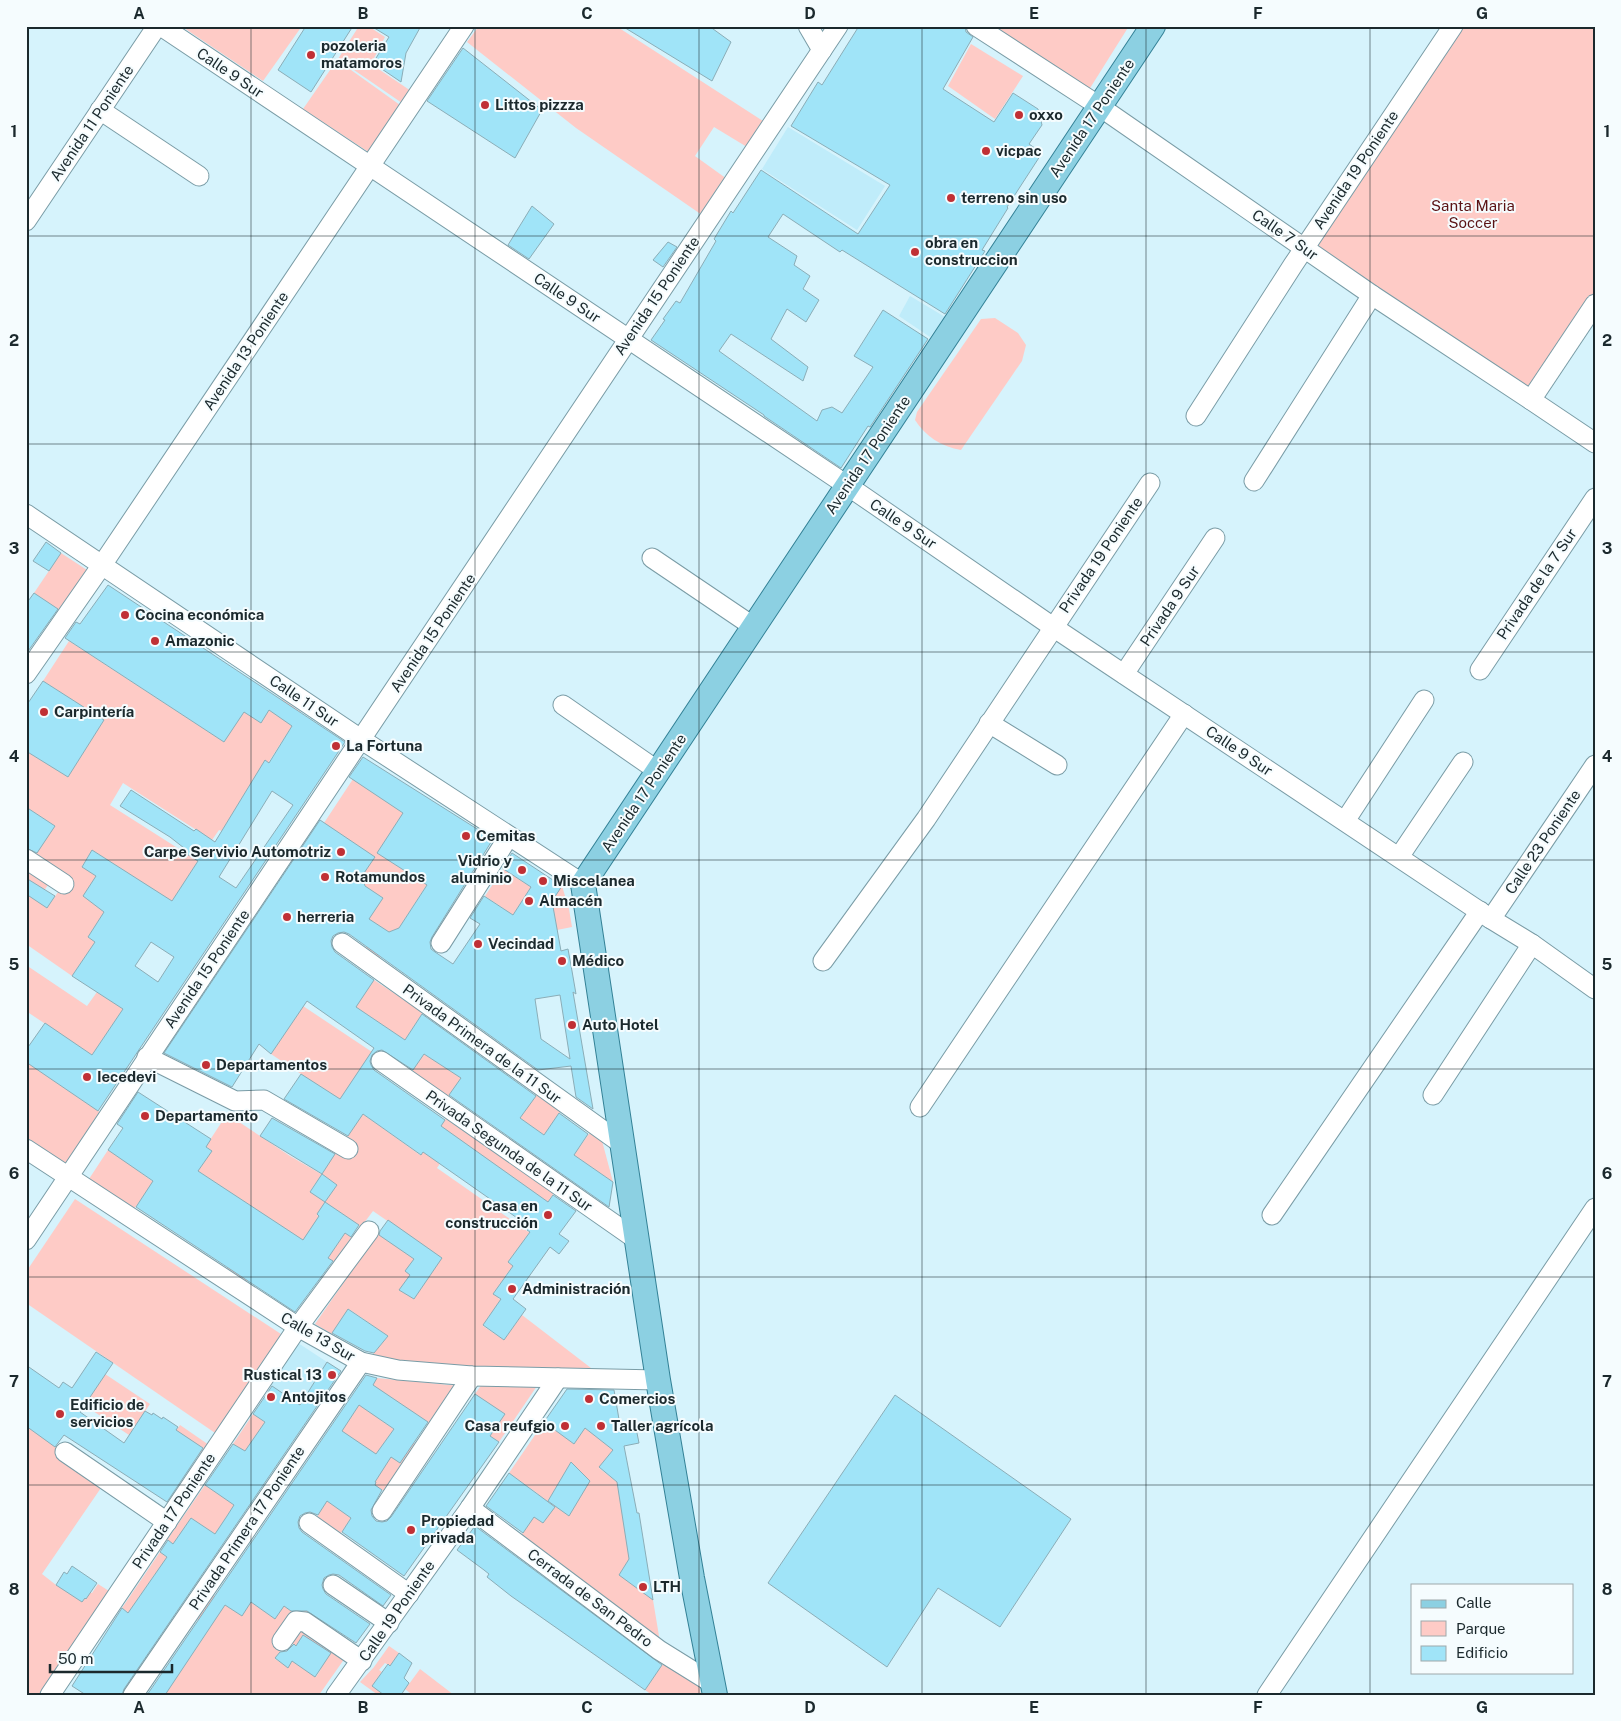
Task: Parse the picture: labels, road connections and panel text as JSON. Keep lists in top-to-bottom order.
{
  "streets": {
    "main road": ["Avenida 17 Poniente"],
    "street": [
      "Calle 9 Sur",
      "Avenida 11 Poniente",
      "Avenida 19 Poniente",
      "Calle 7 Sur",
      "Avenida 15 Poniente",
      "Avenida 13 Poniente",
      "Privada 19 Poniente",
      "Privada de la 7 Sur",
      "Privada 9 Sur",
      "Calle 11 Sur",
      "Calle 23 Poniente",
      "Privada Primera de la 11 Sur",
      "Privada Segunda de la 11 Sur",
      "Calle 13 Sur",
      "Privada 17 Poniente",
      "Privada Primera 17 Poniente",
      "Cerrada de San Pedro",
      "Calle 19 Poniente"
    ]
  },
  "crossings": [
    ["Calle 9 Sur", "Avenida 17 Poniente"],
    ["Calle 9 Sur", "Avenida 11 Poniente"],
    ["Calle 9 Sur", "Avenida 15 Poniente"],
    ["Calle 9 Sur", "Avenida 13 Poniente"],
    ["Calle 9 Sur", "Privada 19 Poniente"],
    ["Calle 9 Sur", "Privada 9 Sur"],
    ["Calle 9 Sur", "Calle 23 Poniente"],
    ["Avenida 17 Poniente", "Calle 7 Sur"],
    ["Avenida 17 Poniente", "Calle 11 Sur"],
    ["Avenida 19 Poniente", "Calle 7 Sur"],
    ["Avenida 15 Poniente", "Calle 11 Sur"],
    ["Avenida 15 Poniente", "Calle 13 Sur"],
    ["Avenida 13 Poniente", "Calle 11 Sur"],
    ["Calle 13 Sur", "Privada 17 Poniente"],
    ["Calle 13 Sur", "Privada Primera 17 Poniente"],
    ["Calle 13 Sur", "Calle 19 Poniente"],
    ["Cerrada de San Pedro", "Calle 19 Poniente"]
  ],
  "parks": ["Santa Maria Soccer"],
  "places": [
    "pozoleria matamoros",
    "Littos pizzza",
    "oxxo",
    "vicpac",
    "terreno sin uso",
    "obra en construccion",
    "Cocina económica",
    "Amazonic",
    "Carpintería",
    "La Fortuna",
    "Cemitas",
    "Carpe Servivio Automotriz",
    "Vidrio y aluminio",
    "Rotamundos",
    "Miscelanea",
    "Almacén",
    "herreria",
    "Vecindad",
    "Médico",
    "Auto Hotel",
    "Departamentos",
    "Iecedevi",
    "Departamento",
    "Casa en construcción",
    "Administración",
    "Rustical 13",
    "Antojitos",
    "Comercios",
    "Edificio de servicios",
    "Casa reufgio",
    "Taller agrícola",
    "Propiedad privada",
    "LTH"
  ],
  "legend": ["Calle", "Parque", "Edificio"],
  "scale_bar": "50 m",
  "grid": {
    "columns": [
      "A",
      "B",
      "C",
      "D",
      "E",
      "F",
      "G"
    ],
    "rows": [
      "1",
      "2",
      "3",
      "4",
      "5",
      "6",
      "7",
      "8"
    ]
  }
}
